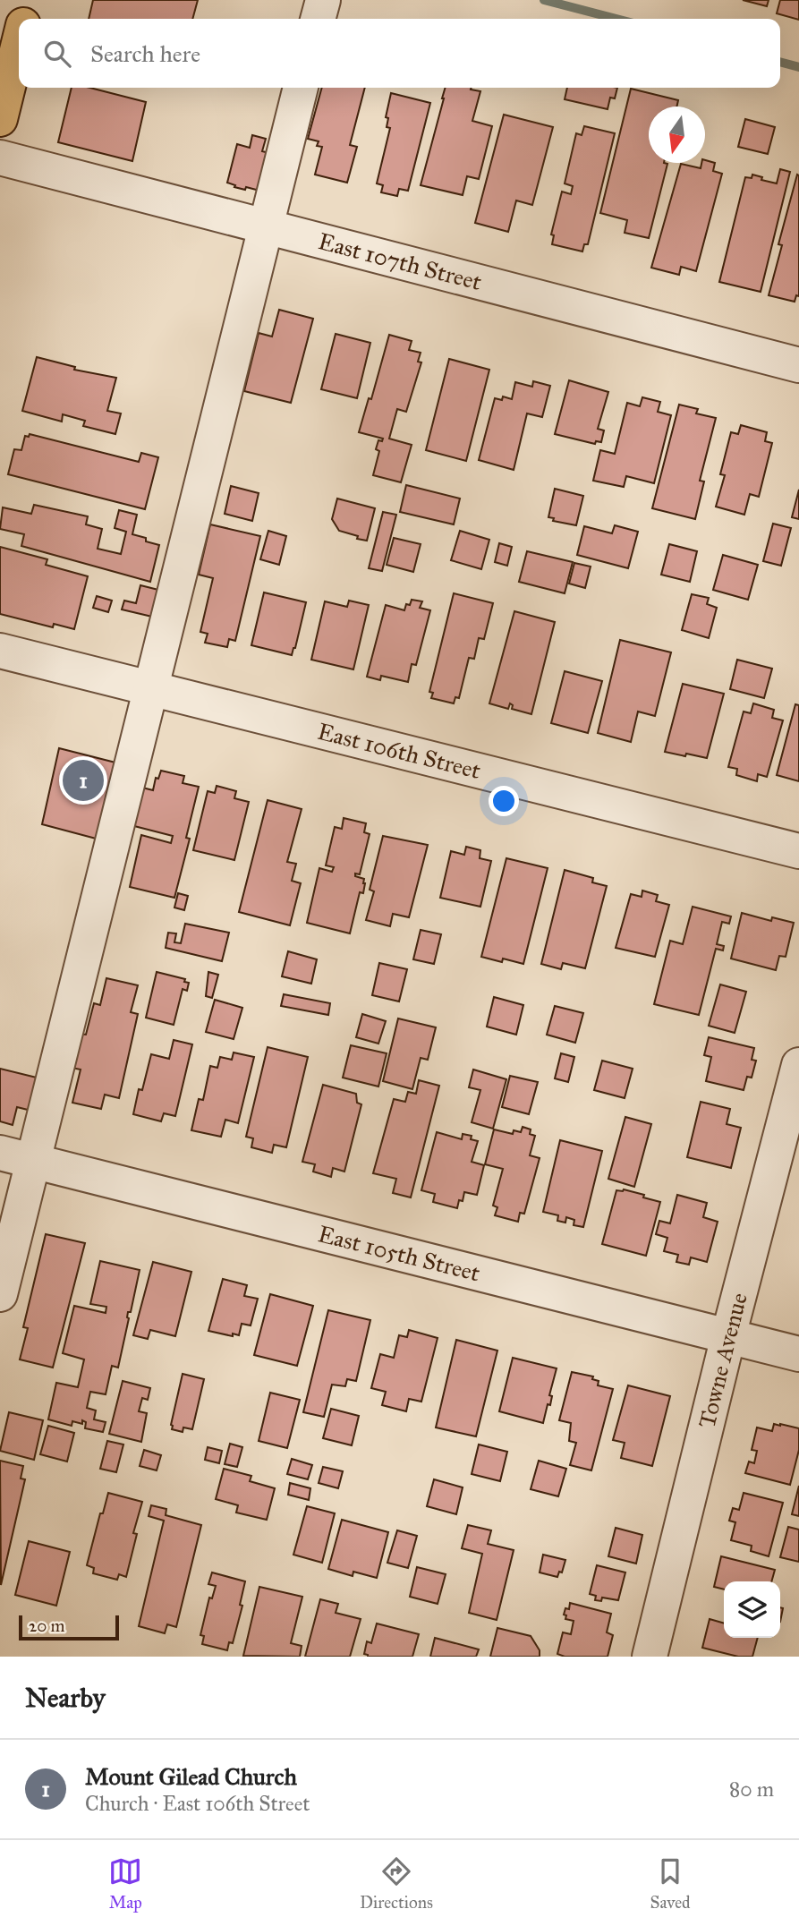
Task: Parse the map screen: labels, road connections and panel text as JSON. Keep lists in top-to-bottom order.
{
  "streets": {
    "street": [
      "East 107th Street",
      "East 106th Street",
      "East 105th Street",
      "Towne Avenue"
    ]
  },
  "crossings": [
    ["East 105th Street", "Towne Avenue"]
  ],
  "scale_bar": "20 m",
  "north": "bottom",
  "page": {
    "search": "Search here",
    "pins": "1",
    "scale": "20 m",
    "heading": "Nearby",
    "list": [
      {
        "mark": "1",
        "name": "Mount Gilead Church",
        "note": "Church · East 106th Street",
        "value": "80 m"
      }
    ],
    "nav": ["Map", "Directions", "Saved"]
  }
}
